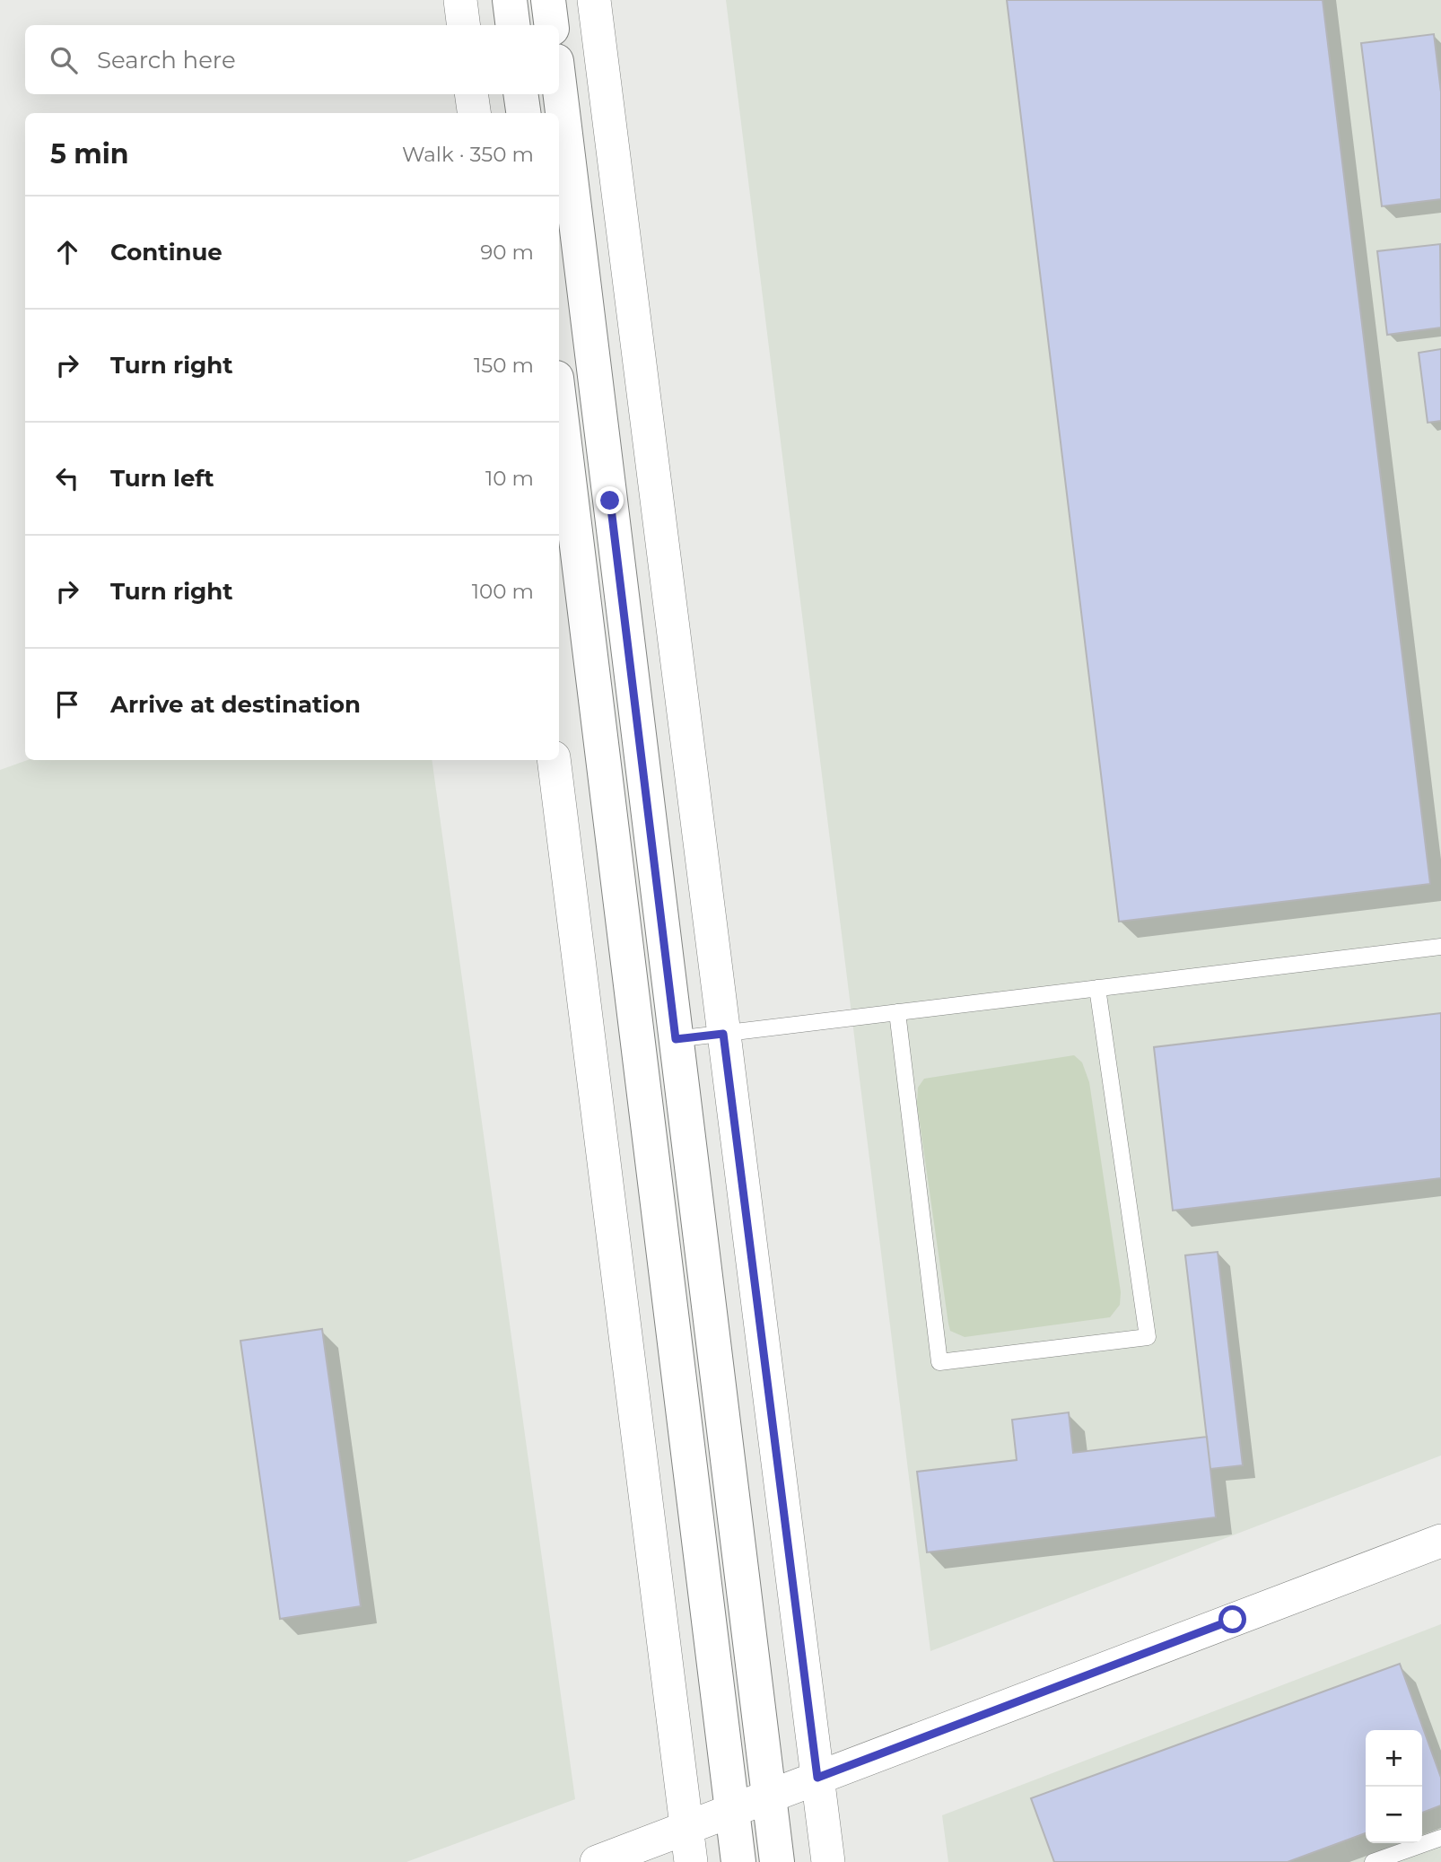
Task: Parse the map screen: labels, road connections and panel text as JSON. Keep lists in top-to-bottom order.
{
  "page": {
    "search": "Search here",
    "heading": ["5 min", "Walk · 350 m"],
    "list": [
      ["Continue", "90 m"],
      ["Turn right", "150 m"],
      ["Turn left", "10 m"],
      ["Turn right", "100 m"],
      "Arrive at destination"
    ],
    "map_buttons": ["+", "−"]
  }
}
